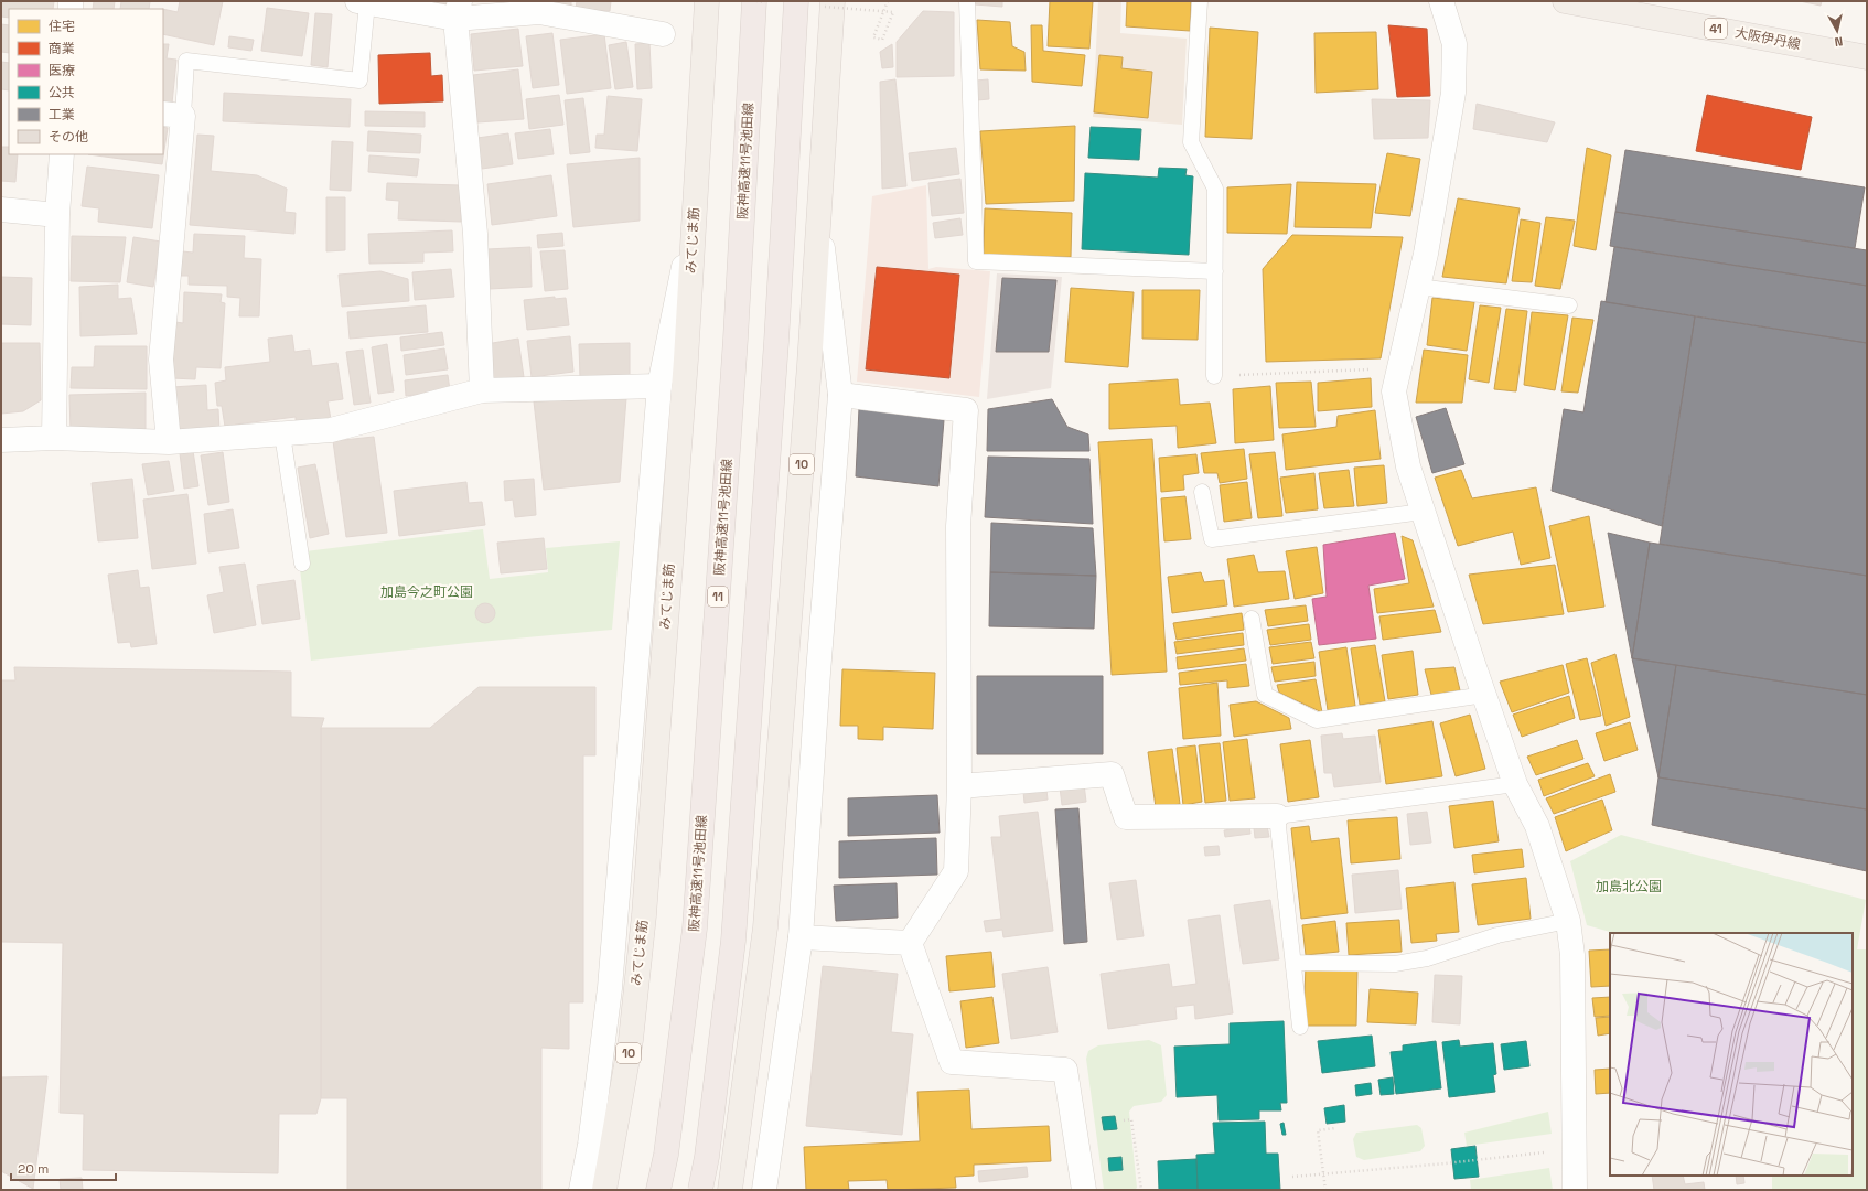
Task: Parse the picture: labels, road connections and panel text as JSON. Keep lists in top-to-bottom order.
{
  "streets": {
    "highway": ["阪神高速11号池田線", "11"],
    "main road": [
      "41",
      "大阪伊丹線",
      "みてじま筋",
      "10"
    ]
  },
  "parks": ["加島今之町公園", "加島北公園"],
  "legend": [
    "住宅",
    "商業",
    "医療",
    "公共",
    "工業",
    "その他"
  ],
  "scale_bar": "20 m",
  "north": "bottom"
}
